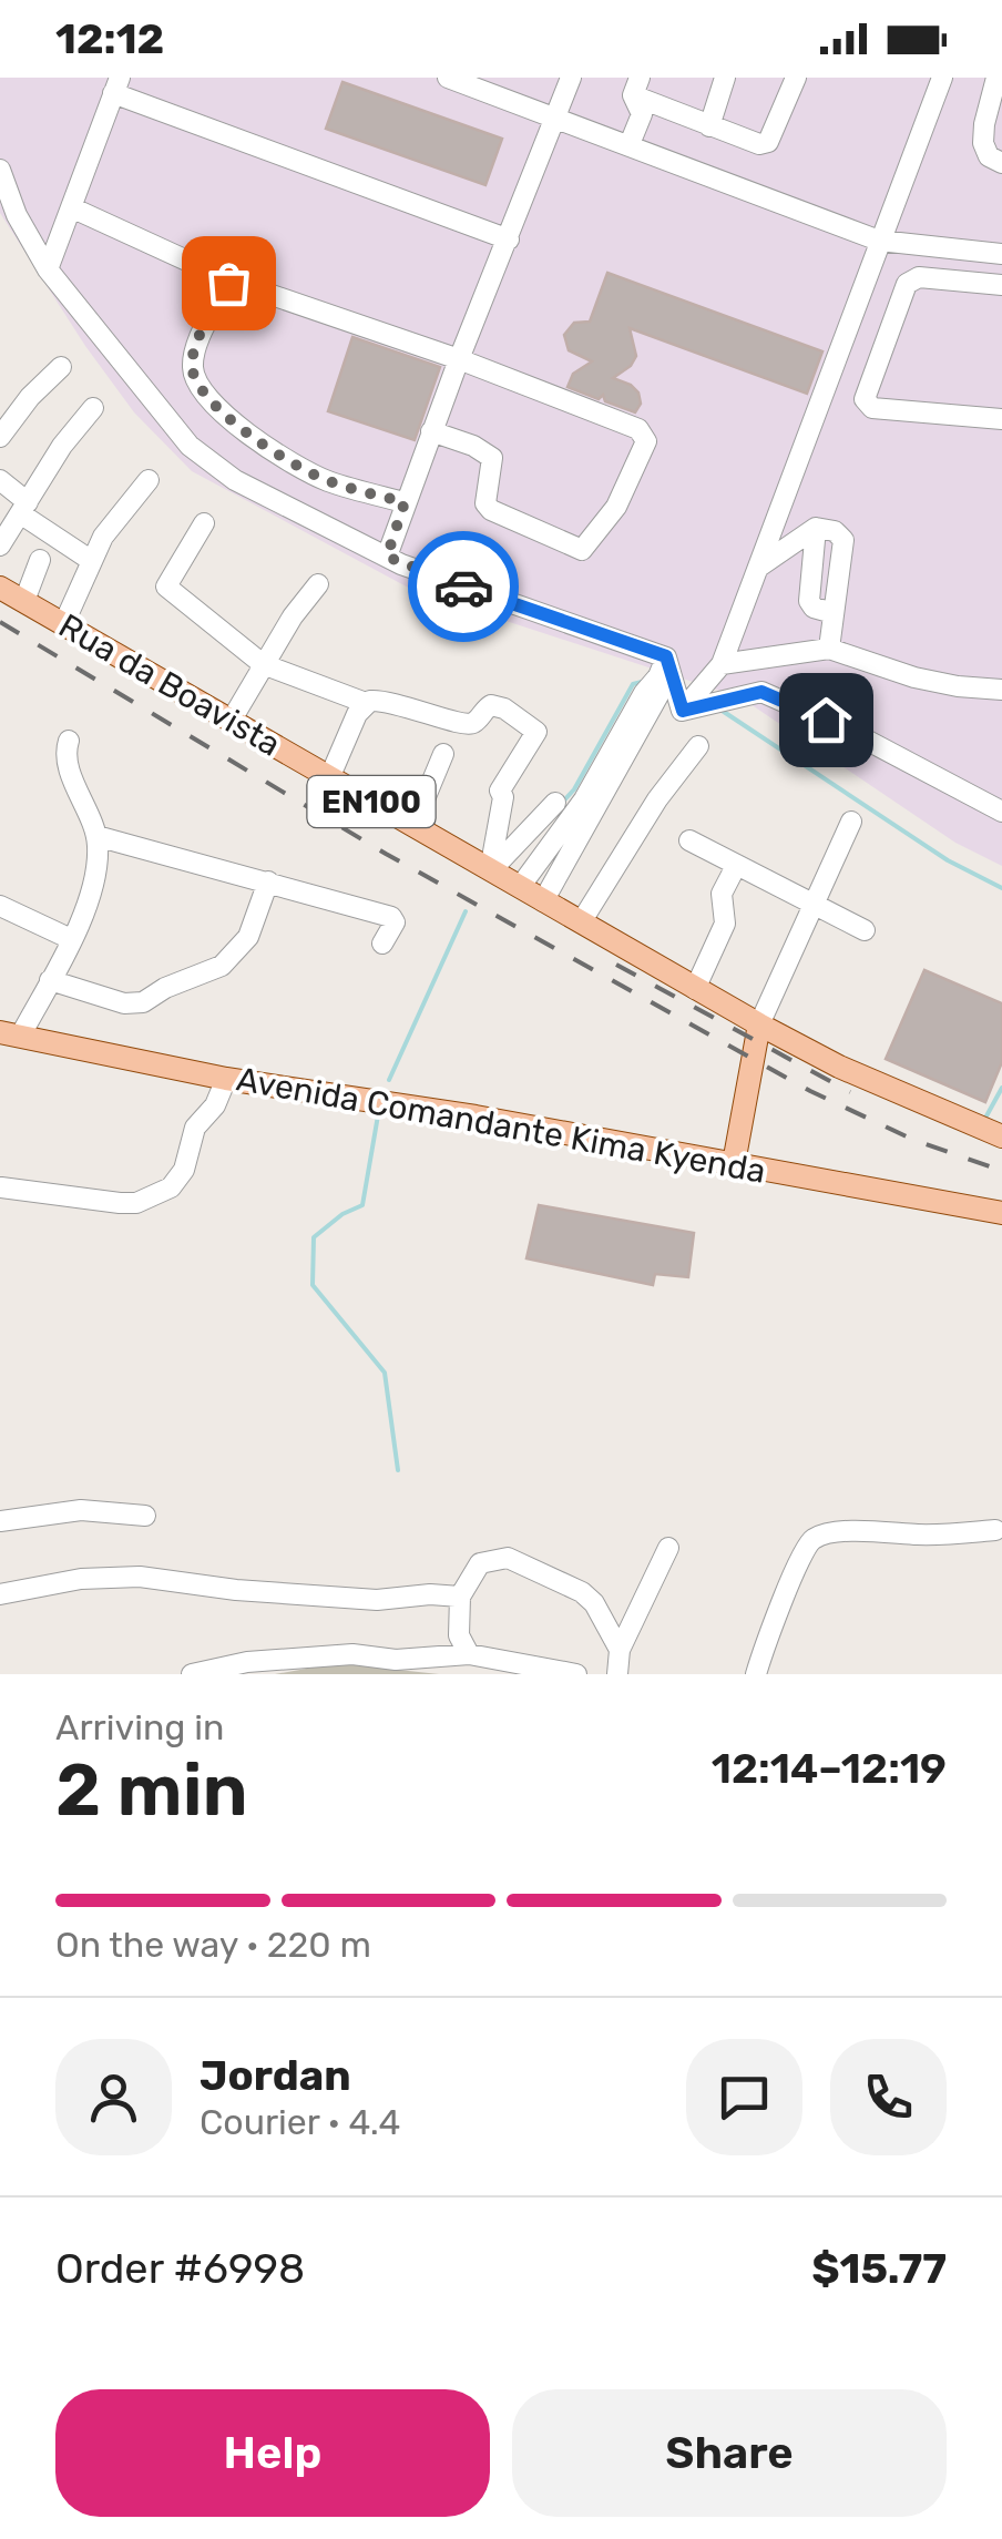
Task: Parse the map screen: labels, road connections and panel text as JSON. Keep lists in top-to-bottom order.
{
  "streets": {
    "main road": ["Rua da Boavista", "EN100", "Avenida Comandante Kima Kyenda"]
  },
  "crossings": [
    ["Rua da Boavista", "EN100"]
  ],
  "page": {
    "status": "12:12",
    "heading": ["2 min", "Arriving in", "12:14–12:19"],
    "panel": [
      "Jordan",
      "Courier · 4.4",
      "Order #6998",
      "$15.77"
    ],
    "bar": "On the way · 220 m",
    "buttons": ["Help", "Share"]
  }
}
